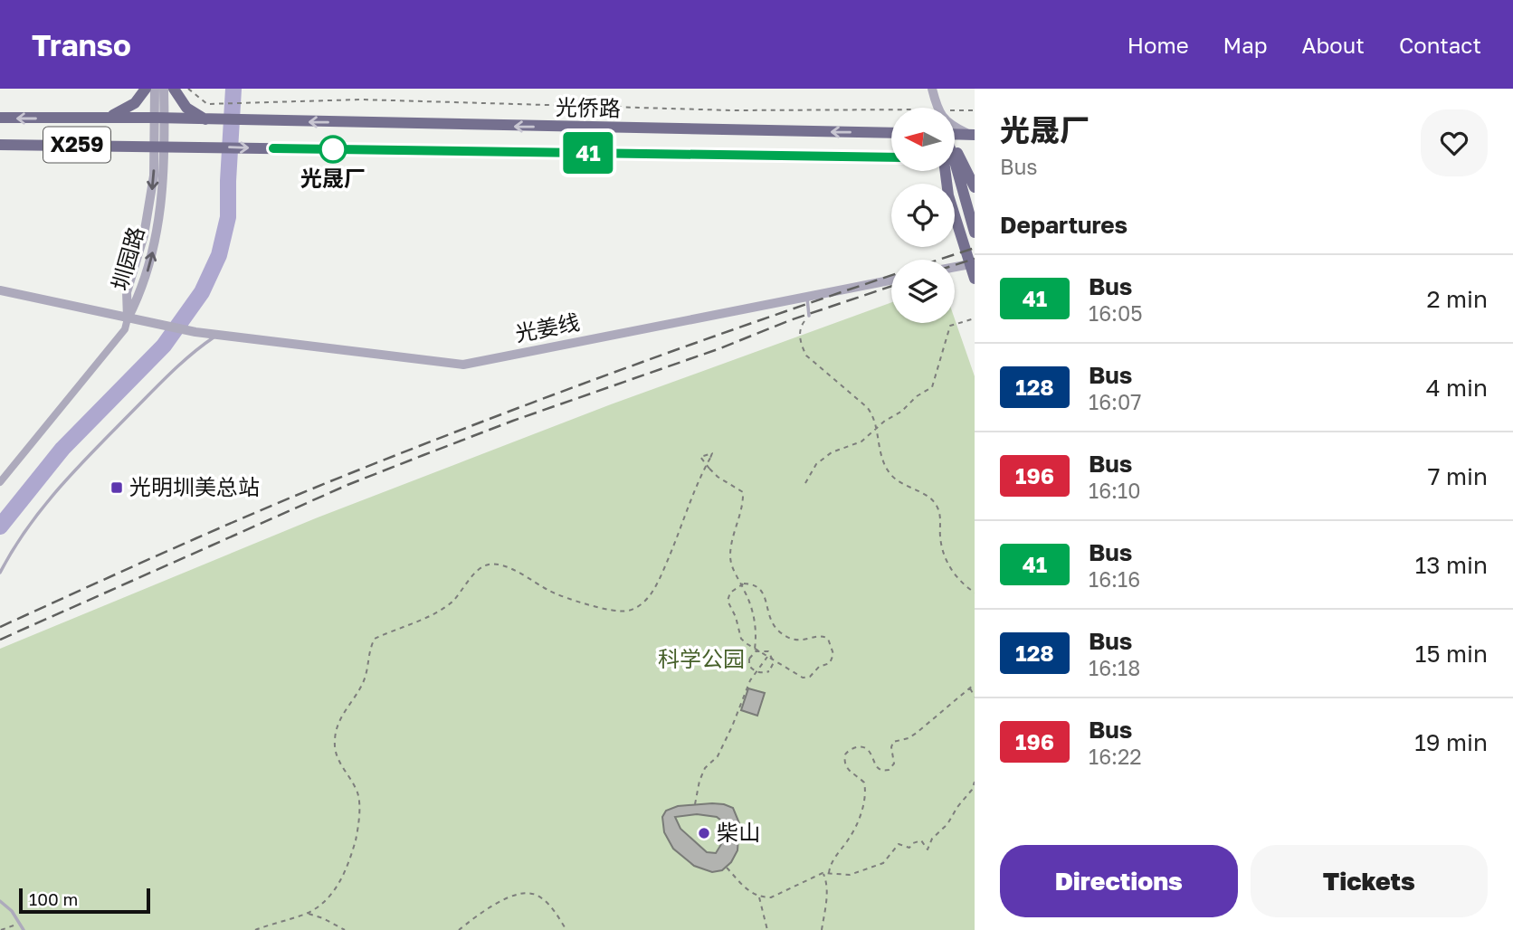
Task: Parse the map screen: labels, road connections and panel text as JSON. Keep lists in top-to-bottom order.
{
  "streets": {
    "main road": ["光侨路", "X259"],
    "street": ["圳园路", "光姜线"]
  },
  "crossings": [
    ["光侨路", "X259"],
    ["光侨路", "圳园路"],
    ["X259", "圳园路"],
    ["圳园路", "光姜线"]
  ],
  "parks": ["科学公园"],
  "places": {
    "other": ["光晟厂", "柴山"],
    "transit": ["光明圳美总站"]
  },
  "lines": ["bus line 41"],
  "scale_bar": "100 m",
  "north": "left",
  "page": {
    "header": "Transo",
    "nav": [
      "Home",
      "Map",
      "About",
      "Contact"
    ],
    "on_map": "41",
    "heading": [
      ["光晟厂", "Bus"],
      "Departures"
    ],
    "list": [
      {
        "mark": "41",
        "name": "Bus",
        "note": "16:05",
        "value": "2 min"
      },
      {
        "mark": "128",
        "name": "Bus",
        "note": "16:07",
        "value": "4 min"
      },
      {
        "mark": "196",
        "name": "Bus",
        "note": "16:10",
        "value": "7 min"
      },
      {
        "mark": "41",
        "name": "Bus",
        "note": "16:16",
        "value": "13 min"
      },
      {
        "mark": "128",
        "name": "Bus",
        "note": "16:18",
        "value": "15 min"
      },
      {
        "mark": "196",
        "name": "Bus",
        "note": "16:22",
        "value": "19 min"
      }
    ],
    "buttons": ["Directions", "Tickets"],
    "scale": "100 m"
  }
}
